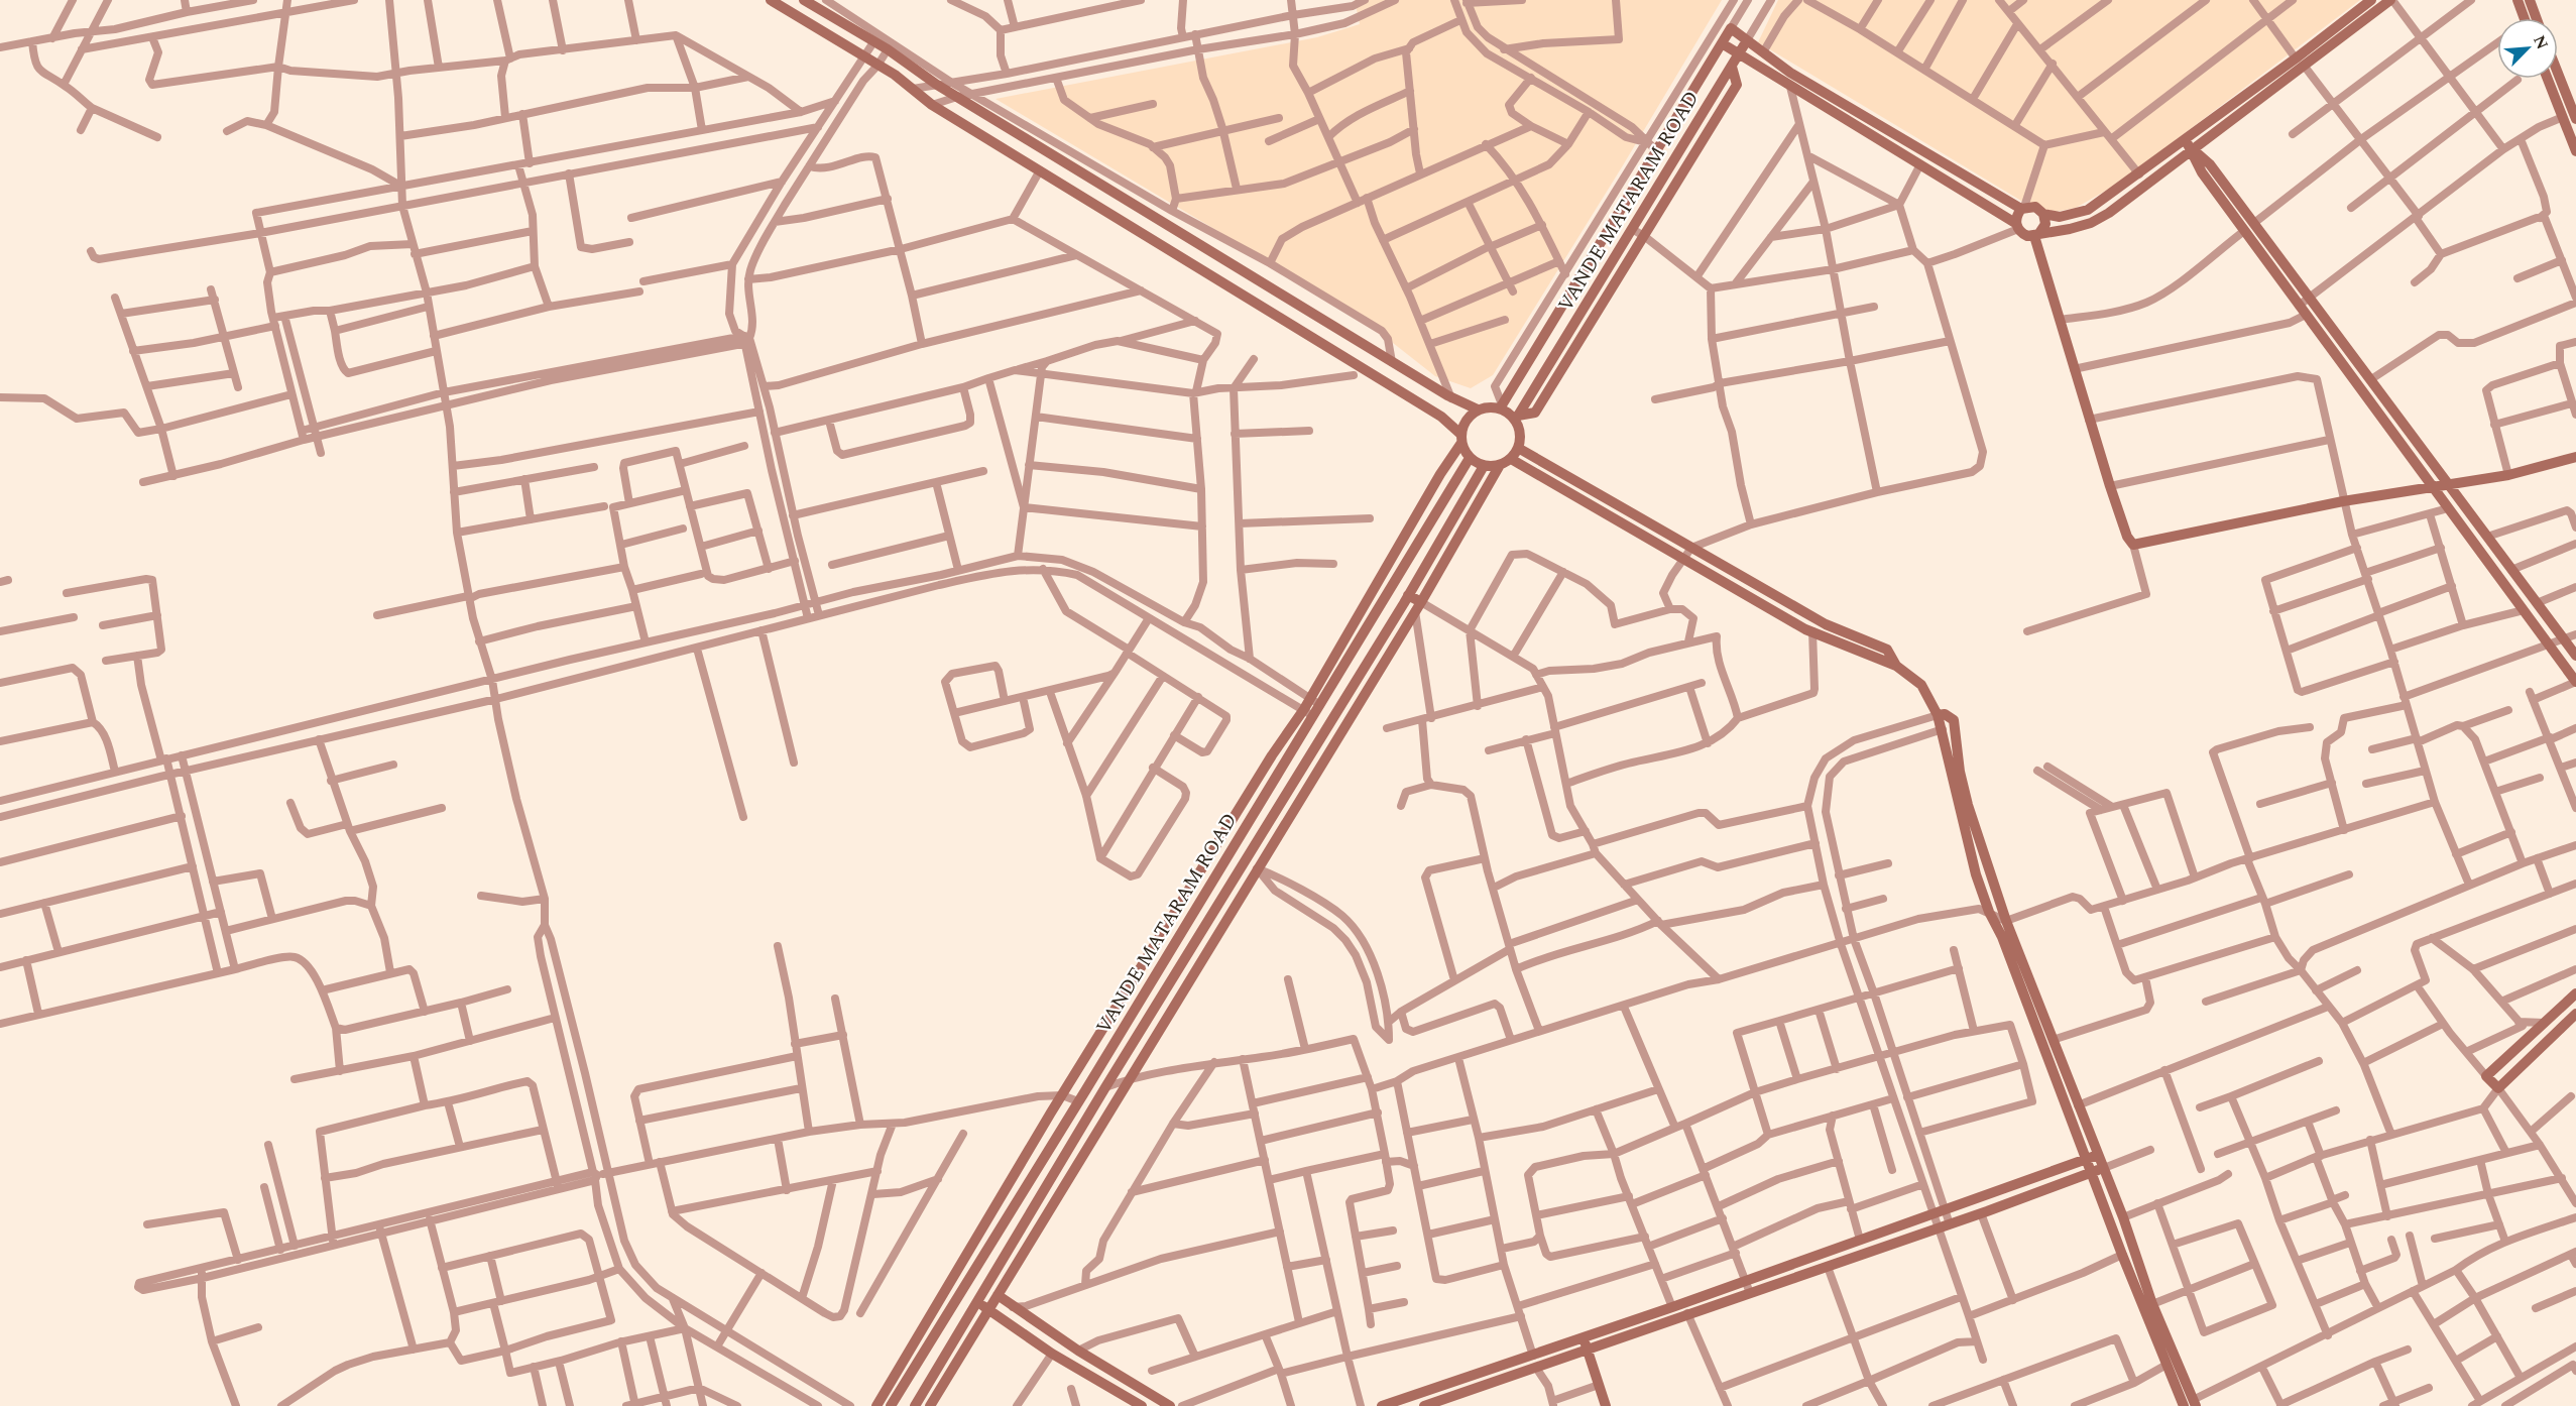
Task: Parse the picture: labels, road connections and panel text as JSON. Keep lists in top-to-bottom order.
{
  "streets": {
    "street": ["VANDE MATARAM ROAD"]
  },
  "north": "top right"
}
